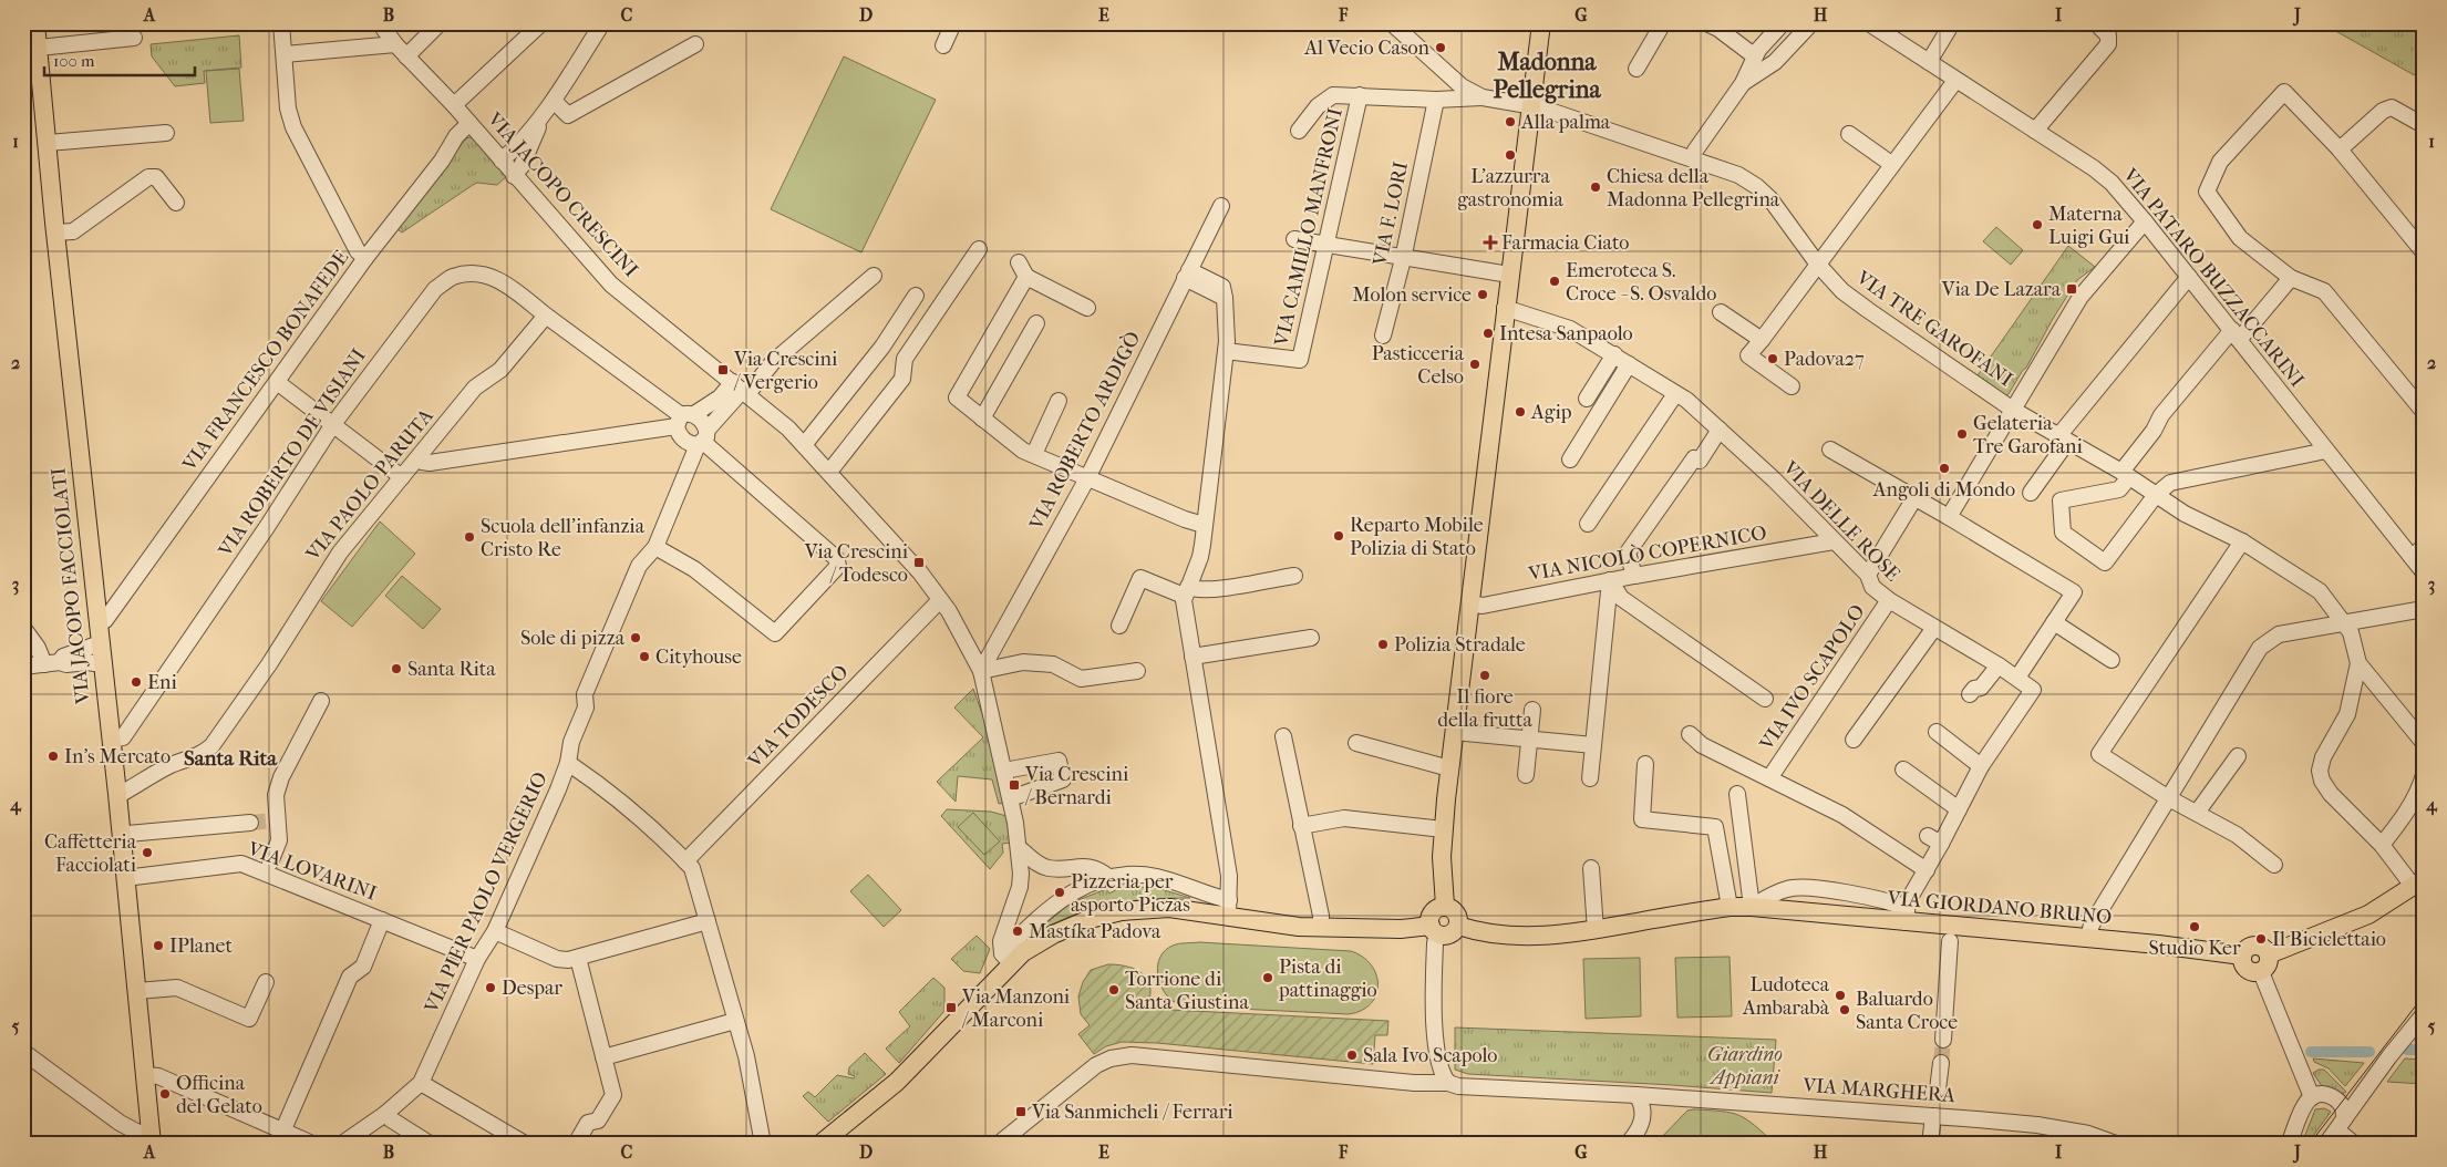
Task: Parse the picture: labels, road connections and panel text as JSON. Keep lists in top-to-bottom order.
{
  "streets": {
    "main road": ["VIA JACOPO FACCIOLATI", "VIA GIORDANO BRUNO"],
    "street": [
      "VIA JACOPO CRESCINI",
      "VIA F. LORI",
      "VIA CAMILLO MANFRONI",
      "VIA PATARO BUZZACCARINI",
      "VIA TRE GAROFANI",
      "VIA FRANCESCO BONAFEDE",
      "VIA ROBERTO ARDIGÒ",
      "VIA ROBERTO DE VISIANI",
      "VIA PAOLO PARUTA",
      "VIA DELLE ROSE",
      "VIA NICOLÒ COPERNICO",
      "VIA IVO SCAPOLO",
      "VIA TODESCO",
      "VIA LOVARINI",
      "VIA PIER PAOLO VERGERIO",
      "VIA MARGHERA"
    ]
  },
  "crossings": [
    ["VIA JACOPO CRESCINI", "VIA FRANCESCO BONAFEDE"],
    ["VIA JACOPO CRESCINI", "VIA ROBERTO ARDIGÒ"],
    ["VIA JACOPO CRESCINI", "VIA TODESCO"],
    ["VIA JACOPO CRESCINI", "VIA PIER PAOLO VERGERIO"],
    ["VIA FRANCESCO BONAFEDE", "VIA JACOPO FACCIOLATI"],
    ["VIA ROBERTO DE VISIANI", "VIA PAOLO PARUTA"],
    ["VIA ROBERTO DE VISIANI", "VIA JACOPO FACCIOLATI"],
    ["VIA PAOLO PARUTA", "VIA JACOPO FACCIOLATI"],
    ["VIA DELLE ROSE", "VIA NICOLÒ COPERNICO"],
    ["VIA DELLE ROSE", "VIA IVO SCAPOLO"],
    ["VIA DELLE ROSE", "VIA GIORDANO BRUNO"],
    ["VIA JACOPO FACCIOLATI", "VIA LOVARINI"],
    ["VIA LOVARINI", "VIA PIER PAOLO VERGERIO"]
  ],
  "districts": ["Madonna Pellegrina", "Santa Rita"],
  "parks": ["Giardino Appiani"],
  "places": {
    "other": [
      "Al Vecio Cason",
      "Alla palma",
      "L'azzurra gastronomia",
      "Chiesa della Madonna Pellegrina",
      "Materna Luigi Gui",
      "Emeroteca S. Croce - S. Osvaldo",
      "Molon service",
      "Intesa Sanpaolo",
      "Padova27",
      "Pasticceria Celso",
      "Agip",
      "Gelateria Tre Garofani",
      "Angoli di Mondo",
      "Reparto Mobile Polizia di Stato",
      "Scuola dell'infanzia Cristo Re",
      "Sole di pizza",
      "Polizia Stradale",
      "Cityhouse",
      "Santa Rita",
      "Il fiore della frutta",
      "Eni",
      "In's Mercato",
      "Caffetteria Facciolati",
      "Pizzeria per asporto Piczas",
      "Studio Ker",
      "Mastíka Padova",
      "Il Biciclettaio",
      "IPlanet",
      "Pista di pattinaggio",
      "Despar",
      "Torrione di Santa Giustina",
      "Ludoteca Ambarabà",
      "Baluardo Santa Croce",
      "Sala Ivo Scapolo",
      "Officina del Gelato"
    ],
    "health": ["Farmacia Ciato"],
    "transit": [
      "Via De Lazara",
      "Via Crescini / Vergerio",
      "Via Crescini / Todesco",
      "Via Crescini / Bernardi",
      "Via Manzoni / Marconi",
      "Via Sanmicheli / Ferrari"
    ]
  },
  "scale_bar": "100 m",
  "grid": {
    "columns": [
      "A",
      "B",
      "C",
      "D",
      "E",
      "F",
      "G",
      "H",
      "I",
      "J"
    ],
    "rows": [
      "1",
      "2",
      "3",
      "4",
      "5"
    ]
  }
}
